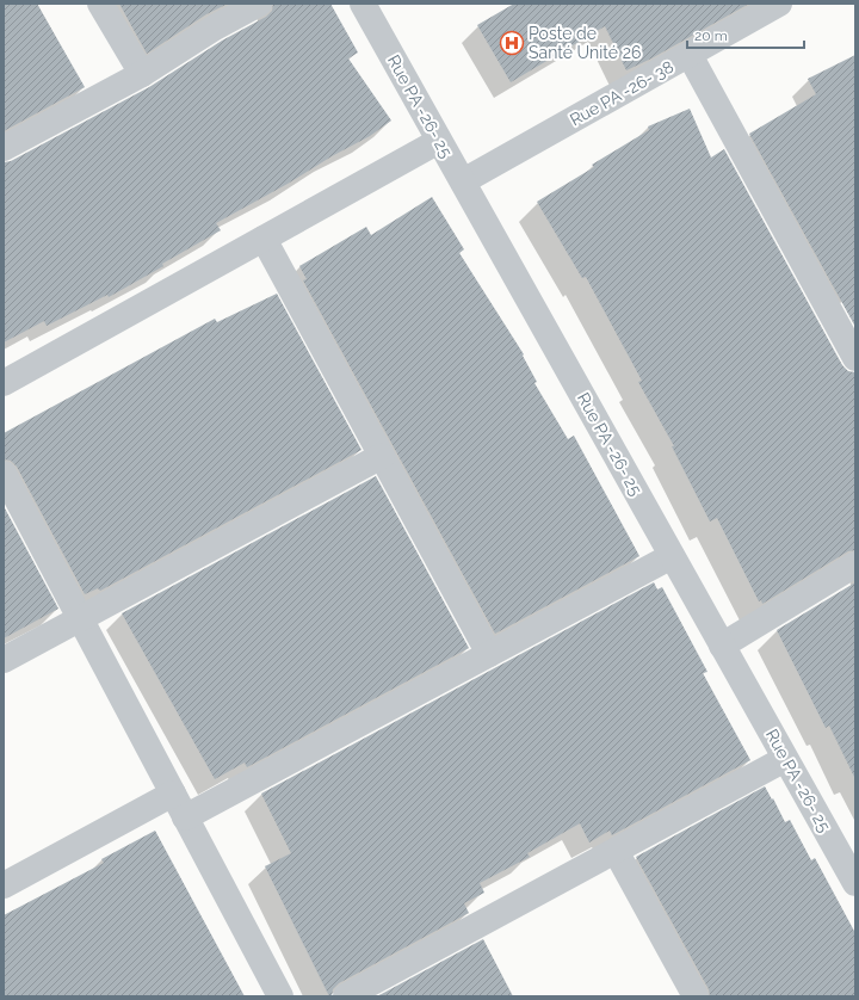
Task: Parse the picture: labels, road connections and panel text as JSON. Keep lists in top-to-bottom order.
{
  "streets": {
    "street": ["Rue PA -26- 38", "Rue PA -26- 25"]
  },
  "crossings": [
    ["Rue PA -26- 38", "Rue PA -26- 25"]
  ],
  "places": {
    "hospital": ["Poste de Santé Unité 26"]
  },
  "scale_bar": "20 m"
}
